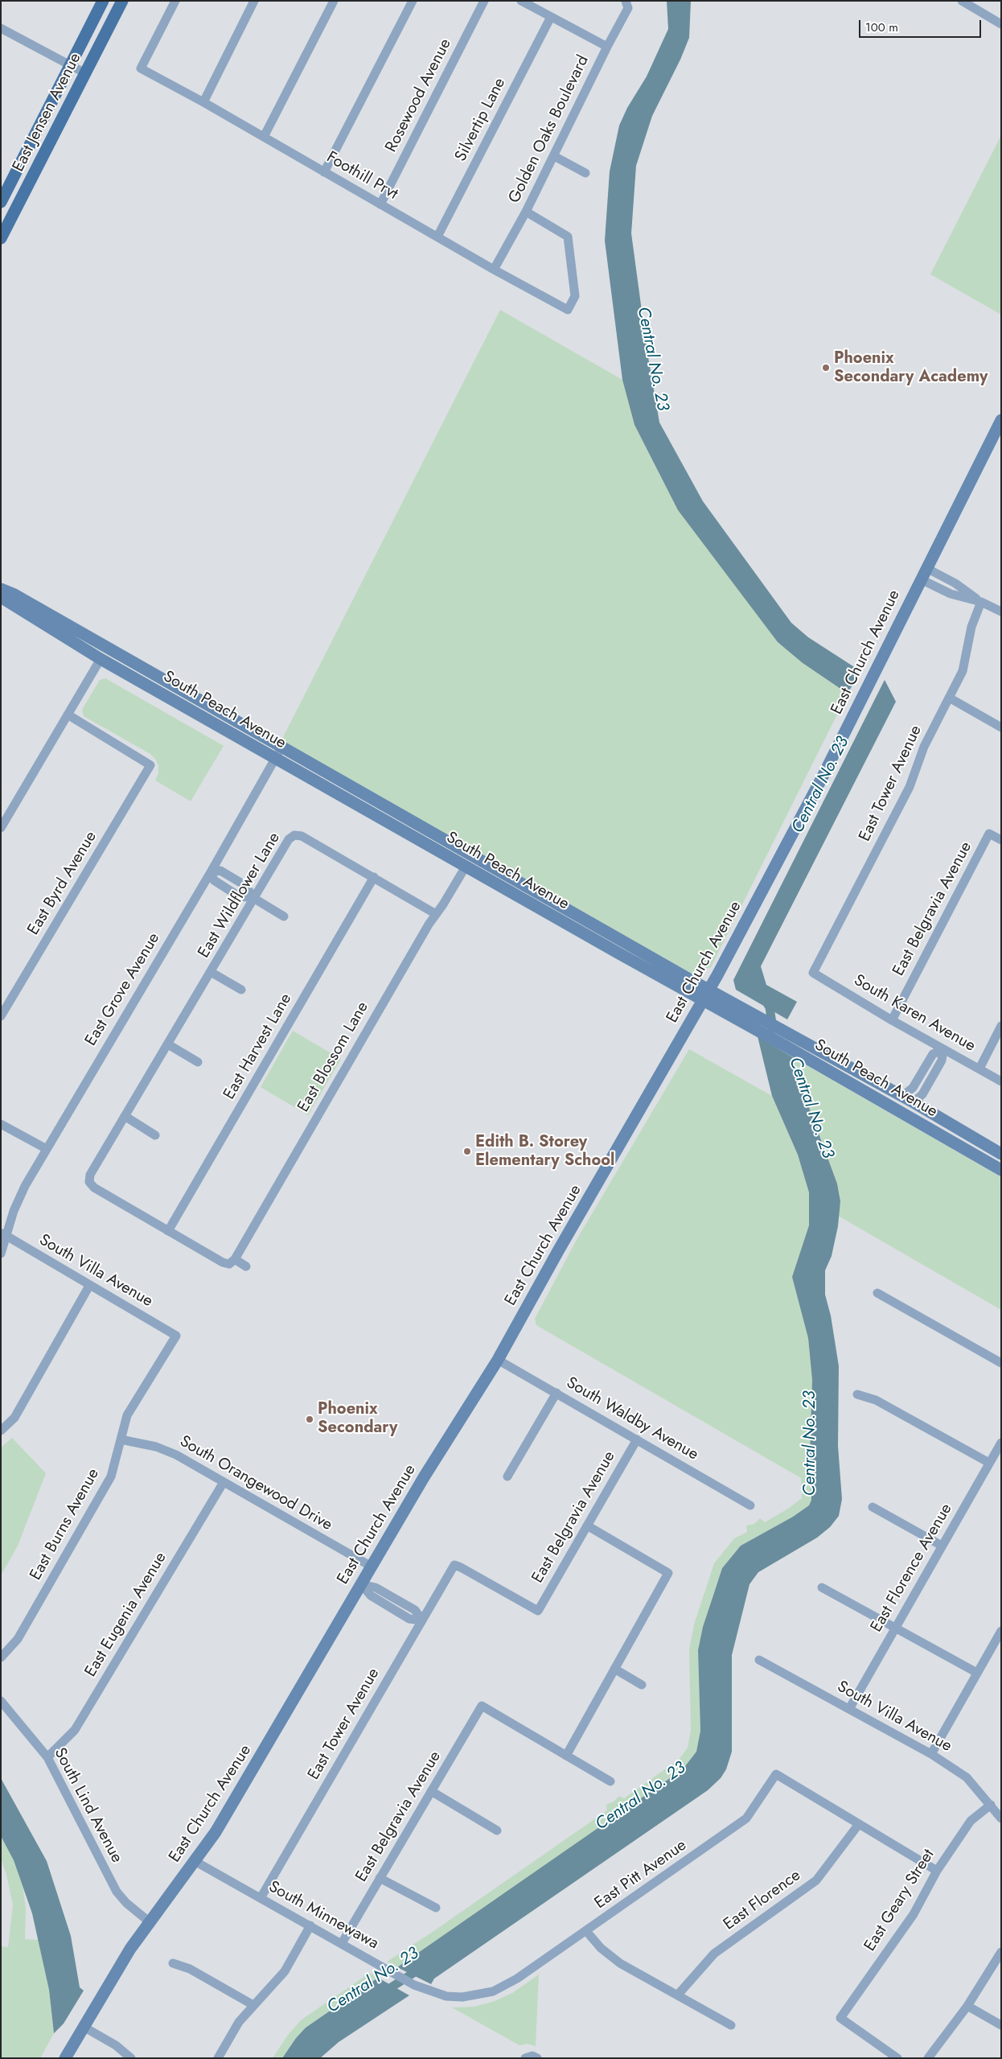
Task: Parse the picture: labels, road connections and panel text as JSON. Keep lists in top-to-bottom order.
{
  "streets": {
    "main road": ["East Jensen Avenue"],
    "street": [
      "Rosewood Avenue",
      "Silvertip Lane",
      "Golden Oaks Boulevard",
      "Foothill Prvt",
      "East Church Avenue",
      "South Peach Avenue",
      "East Tower Avenue",
      "East Byrd Avenue",
      "East Wildflower Lane",
      "East Belgravia Avenue",
      "East Grove Avenue",
      "South Karen Avenue",
      "East Harvest Lane",
      "East Blossom Lane",
      "South Villa Avenue",
      "South Waldby Avenue",
      "South Orangewood Drive",
      "East Burns Avenue",
      "East Florence Avenue",
      "East Eugenia Avenue",
      "South Lind Avenue",
      "East Pitt Avenue",
      "East Florence",
      "East Geary Street",
      "South Minnewawa"
    ]
  },
  "crossings": [
    ["Rosewood Avenue", "Foothill Prvt"],
    ["Silvertip Lane", "Foothill Prvt"],
    ["Golden Oaks Boulevard", "Foothill Prvt"],
    ["East Church Avenue", "South Peach Avenue"],
    ["East Church Avenue", "South Waldby Avenue"],
    ["East Church Avenue", "South Orangewood Drive"],
    ["East Church Avenue", "South Lind Avenue"],
    ["East Church Avenue", "South Minnewawa"],
    ["South Peach Avenue", "East Grove Avenue"],
    ["South Peach Avenue", "East Blossom Lane"],
    ["East Tower Avenue", "East Belgravia Avenue"],
    ["East Tower Avenue", "South Karen Avenue"],
    ["East Tower Avenue", "South Minnewawa"],
    ["East Wildflower Lane", "East Harvest Lane"],
    ["East Belgravia Avenue", "South Karen Avenue"],
    ["East Belgravia Avenue", "South Waldby Avenue"],
    ["East Belgravia Avenue", "South Minnewawa"],
    ["East Grove Avenue", "South Villa Avenue"],
    ["South Villa Avenue", "East Burns Avenue"],
    ["South Villa Avenue", "East Florence Avenue"],
    ["South Villa Avenue", "East Geary Street"],
    ["South Orangewood Drive", "East Burns Avenue"],
    ["South Orangewood Drive", "East Eugenia Avenue"],
    ["East Eugenia Avenue", "South Lind Avenue"],
    ["East Pitt Avenue", "East Florence"],
    ["East Pitt Avenue", "South Minnewawa"]
  ],
  "water": ["Central No. 23"],
  "places": ["Phoenix Secondary Academy", "Edith B. Storey Elementary School", "Phoenix Secondary"],
  "scale_bar": "100 m"
}
